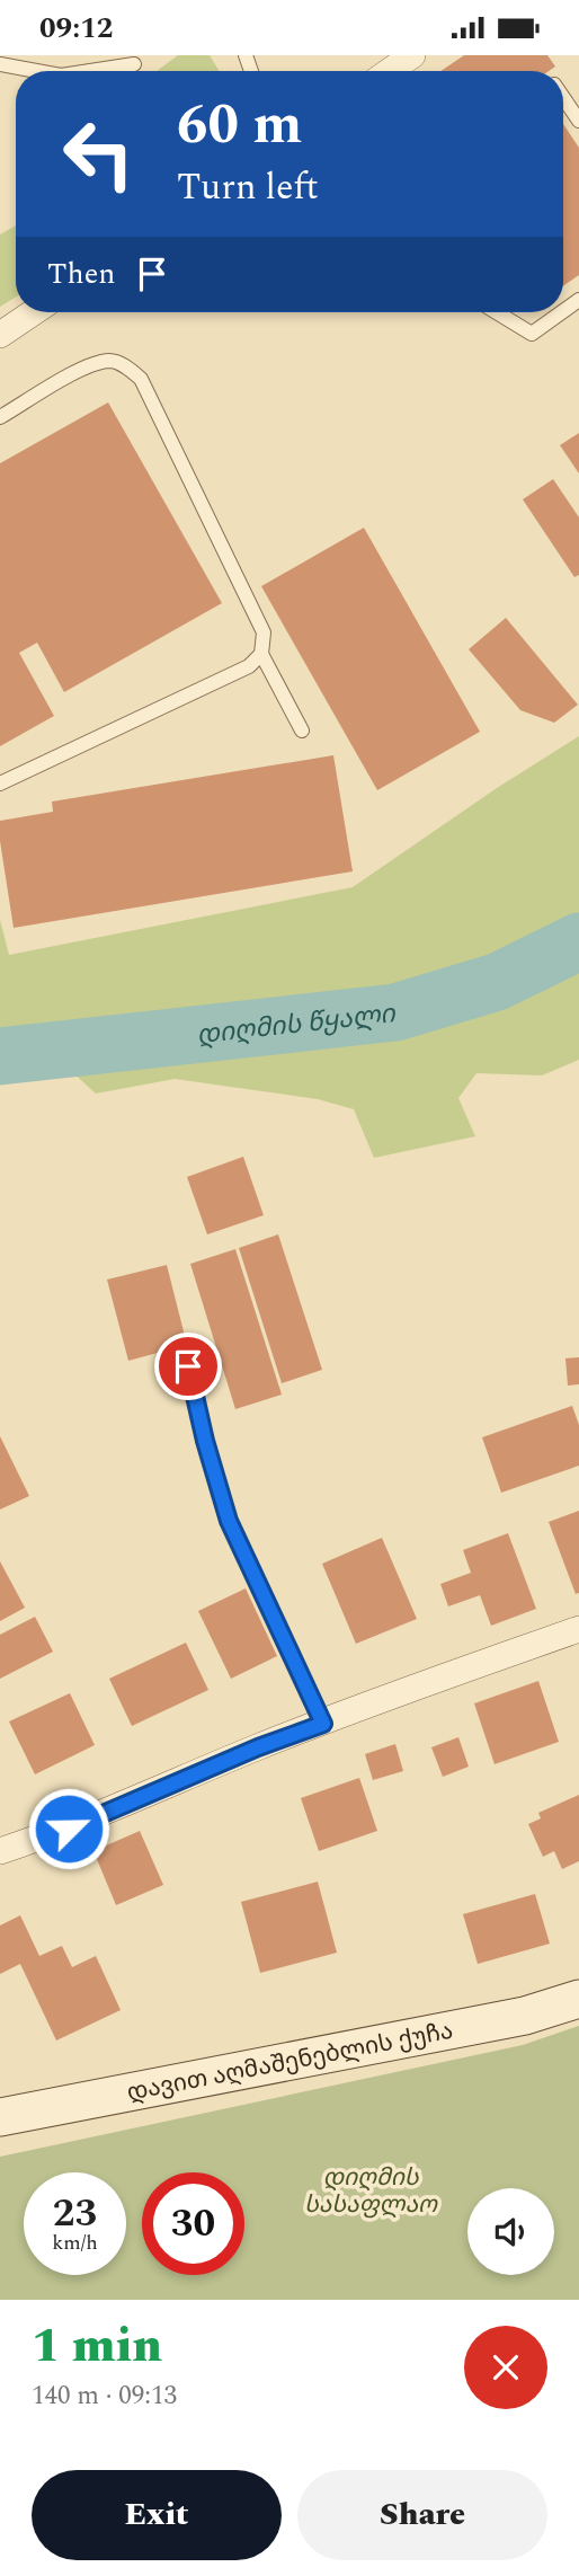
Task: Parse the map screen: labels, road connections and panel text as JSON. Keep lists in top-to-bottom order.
{
  "streets": {
    "street": ["დავით აღმაშენებლის ქუჩა"]
  },
  "water": ["დიღმის წყალი"],
  "parks": ["დიღმის სასაფლაო"],
  "page": {
    "status": "09:12",
    "turn": ["60 m", "Turn left"],
    "then": "Then",
    "speed": "23 km/h",
    "limit": "30",
    "heading": ["1 min", "140 m · 09:13"],
    "buttons": ["Exit", "Share"]
  }
}
